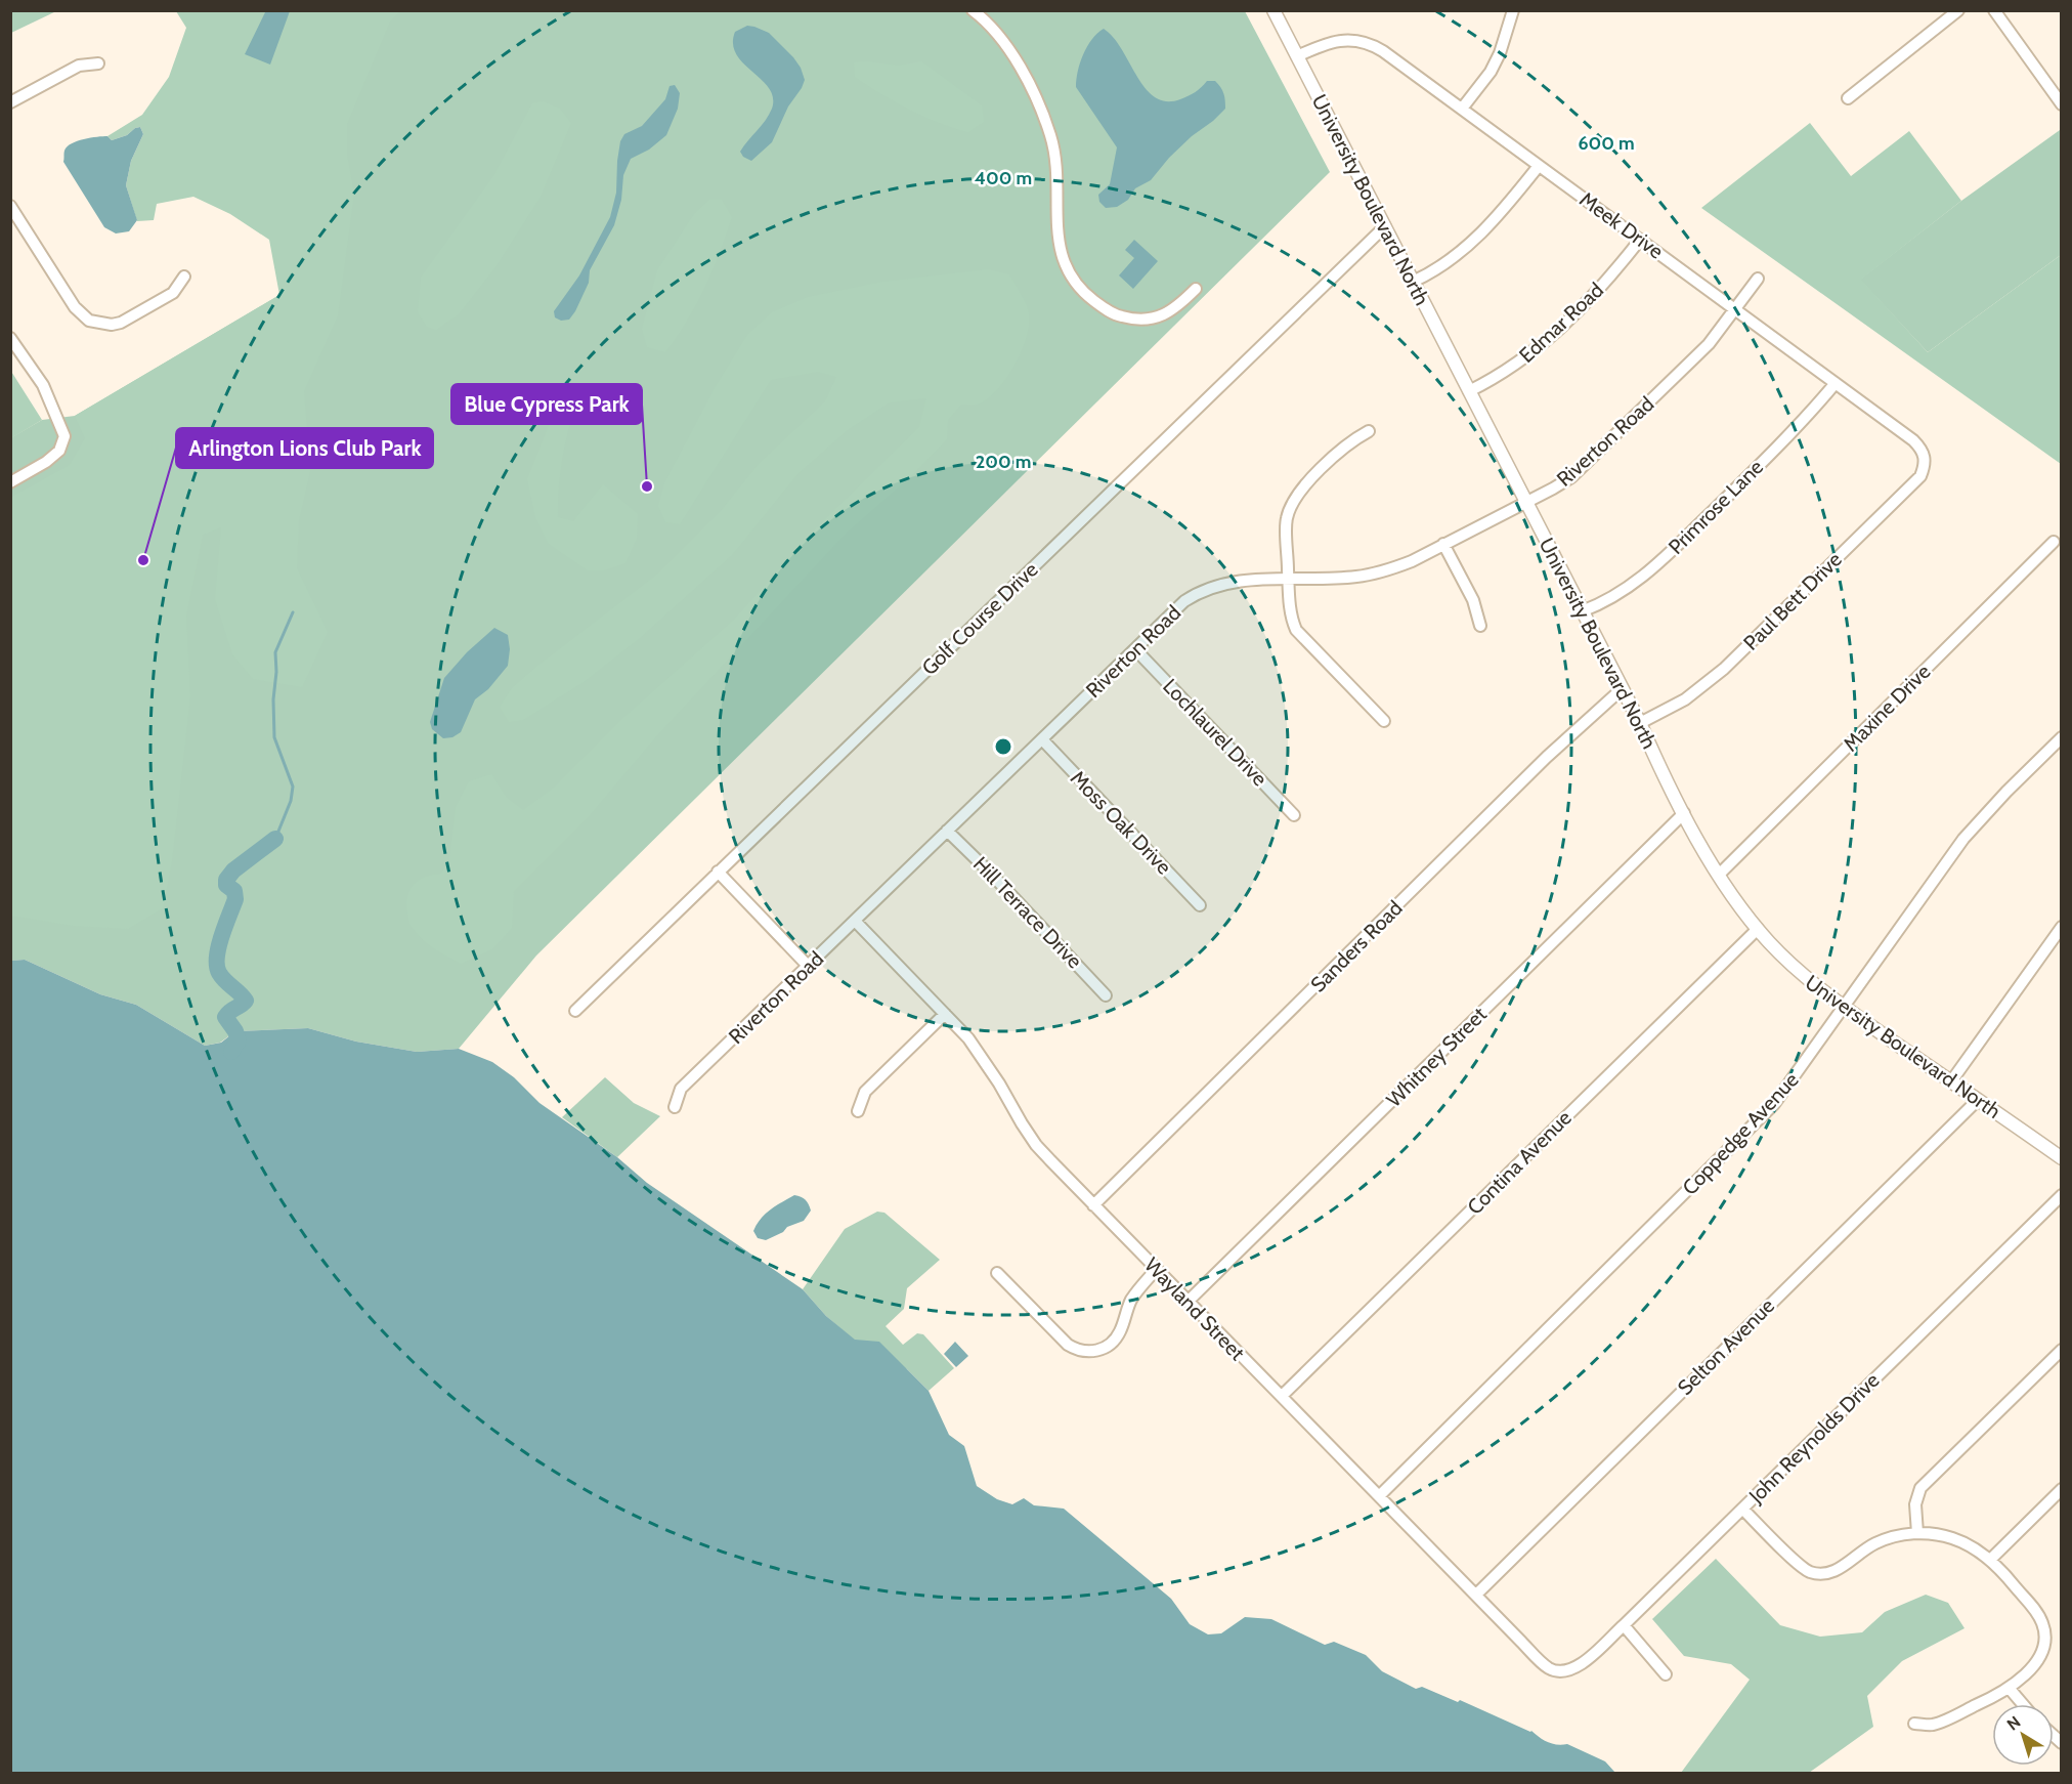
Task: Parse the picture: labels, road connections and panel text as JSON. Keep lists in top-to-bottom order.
{
  "streets": {
    "street": [
      "University Boulevard North",
      "Meek Drive",
      "Edmar Road",
      "Riverton Road",
      "Primrose Lane",
      "Paul Bett Drive",
      "Golf Course Drive",
      "Maxine Drive",
      "Lochlaurel Drive",
      "Moss Oak Drive",
      "Hill Terrace Drive",
      "Sanders Road",
      "Whitney Street",
      "Coppedge Avenue",
      "Contina Avenue",
      "Wayland Street",
      "Selton Avenue",
      "John Reynolds Drive"
    ]
  },
  "crossings": [
    ["University Boulevard North", "Meek Drive"],
    ["University Boulevard North", "Edmar Road"],
    ["University Boulevard North", "Riverton Road"],
    ["University Boulevard North", "Primrose Lane"],
    ["University Boulevard North", "Paul Bett Drive"],
    ["University Boulevard North", "Golf Course Drive"],
    ["University Boulevard North", "Maxine Drive"],
    ["University Boulevard North", "Sanders Road"],
    ["University Boulevard North", "Whitney Street"],
    ["University Boulevard North", "Coppedge Avenue"],
    ["University Boulevard North", "Contina Avenue"],
    ["University Boulevard North", "Selton Avenue"],
    ["Meek Drive", "Edmar Road"],
    ["Meek Drive", "Riverton Road"],
    ["Meek Drive", "Primrose Lane"],
    ["Meek Drive", "Paul Bett Drive"],
    ["Riverton Road", "Lochlaurel Drive"],
    ["Riverton Road", "Moss Oak Drive"],
    ["Riverton Road", "Hill Terrace Drive"],
    ["Riverton Road", "Wayland Street"],
    ["Sanders Road", "Wayland Street"],
    ["Whitney Street", "Wayland Street"],
    ["Coppedge Avenue", "Wayland Street"],
    ["Contina Avenue", "Wayland Street"],
    ["Wayland Street", "Selton Avenue"],
    ["Wayland Street", "John Reynolds Drive"]
  ],
  "places": ["Blue Cypress Park", "Arlington Lions Club Park"],
  "north": "top left",
  "rings": ["600 m", "400 m", "200 m"]
}
